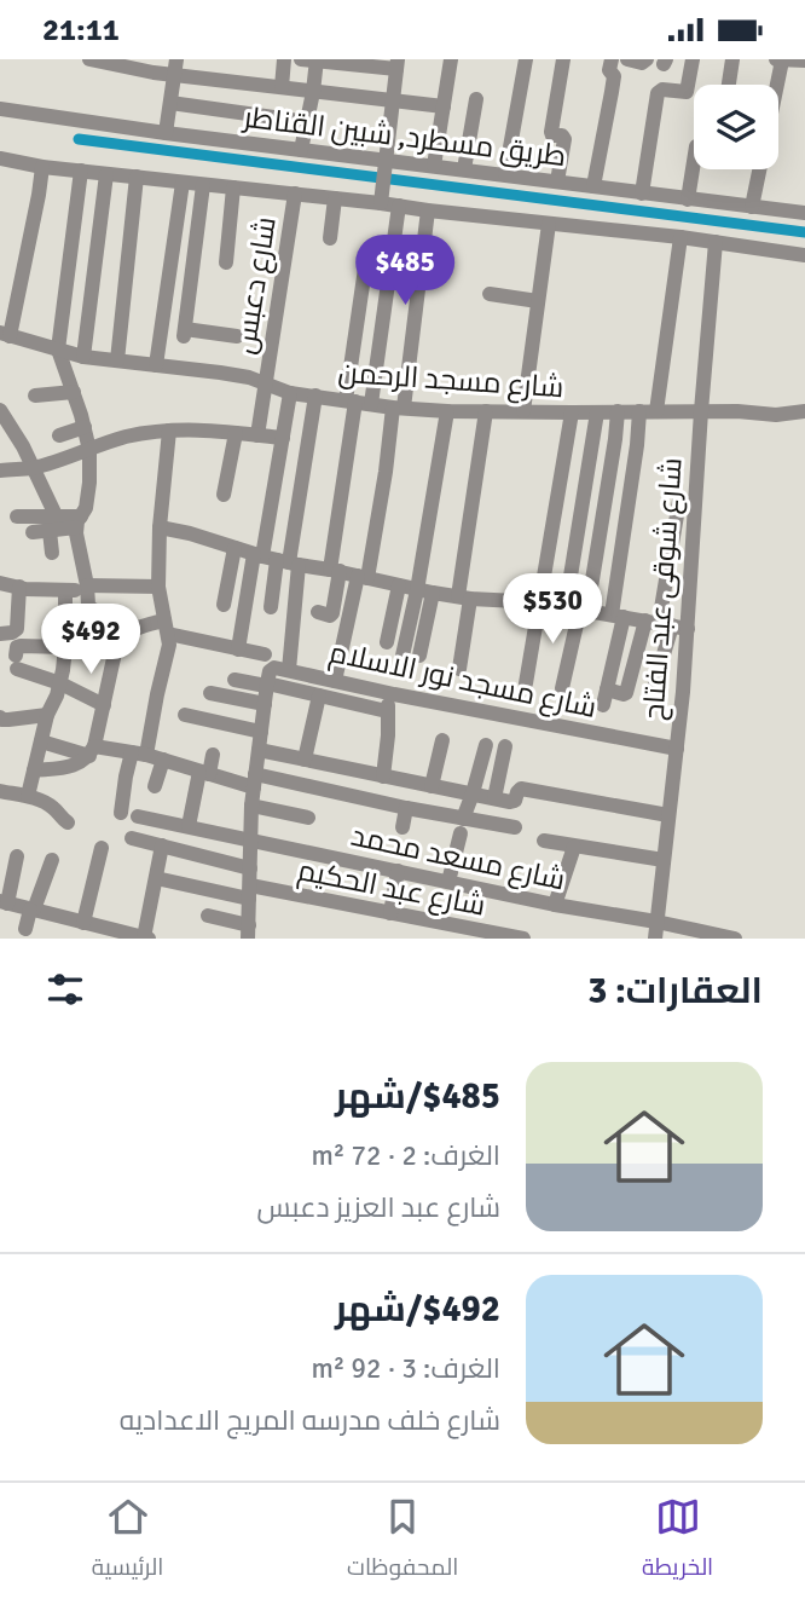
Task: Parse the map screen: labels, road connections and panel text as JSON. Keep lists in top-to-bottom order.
{
  "streets": {
    "street": [
      "طريق مسطرد, شبين القناطر",
      "شارع دعبس",
      "شارع مسجد الرحمن",
      "شارع شوقى عبد الفتاح",
      "شارع مسجد نور الاسلام",
      "شارع مسعد محمد",
      "شارع عبد الحكيم"
    ]
  },
  "crossings": [
    ["شارع دعبس", "شارع مسجد الرحمن"],
    ["شارع مسجد الرحمن", "شارع شوقى عبد الفتاح"],
    ["شارع شوقى عبد الفتاح", "شارع مسجد نور الاسلام"],
    ["شارع شوقى عبد الفتاح", "شارع مسعد محمد"]
  ],
  "page": {
    "status": "21:11",
    "price": ["$485", "$530", "$492"],
    "heading": "العقارات: 3",
    "list": [
      {
        "name": "$485/شهر",
        "note": "الغرف: 2 · 72 m² · شارع عبد العزيز دعبس"
      },
      {
        "name": "$492/شهر",
        "note": "الغرف: 3 · 92 m² · شارع خلف مدرسه المريج الاعداديه"
      }
    ],
    "tabs": ["الخريطة", "المحفوظات", "الرئيسية"]
  }
}
